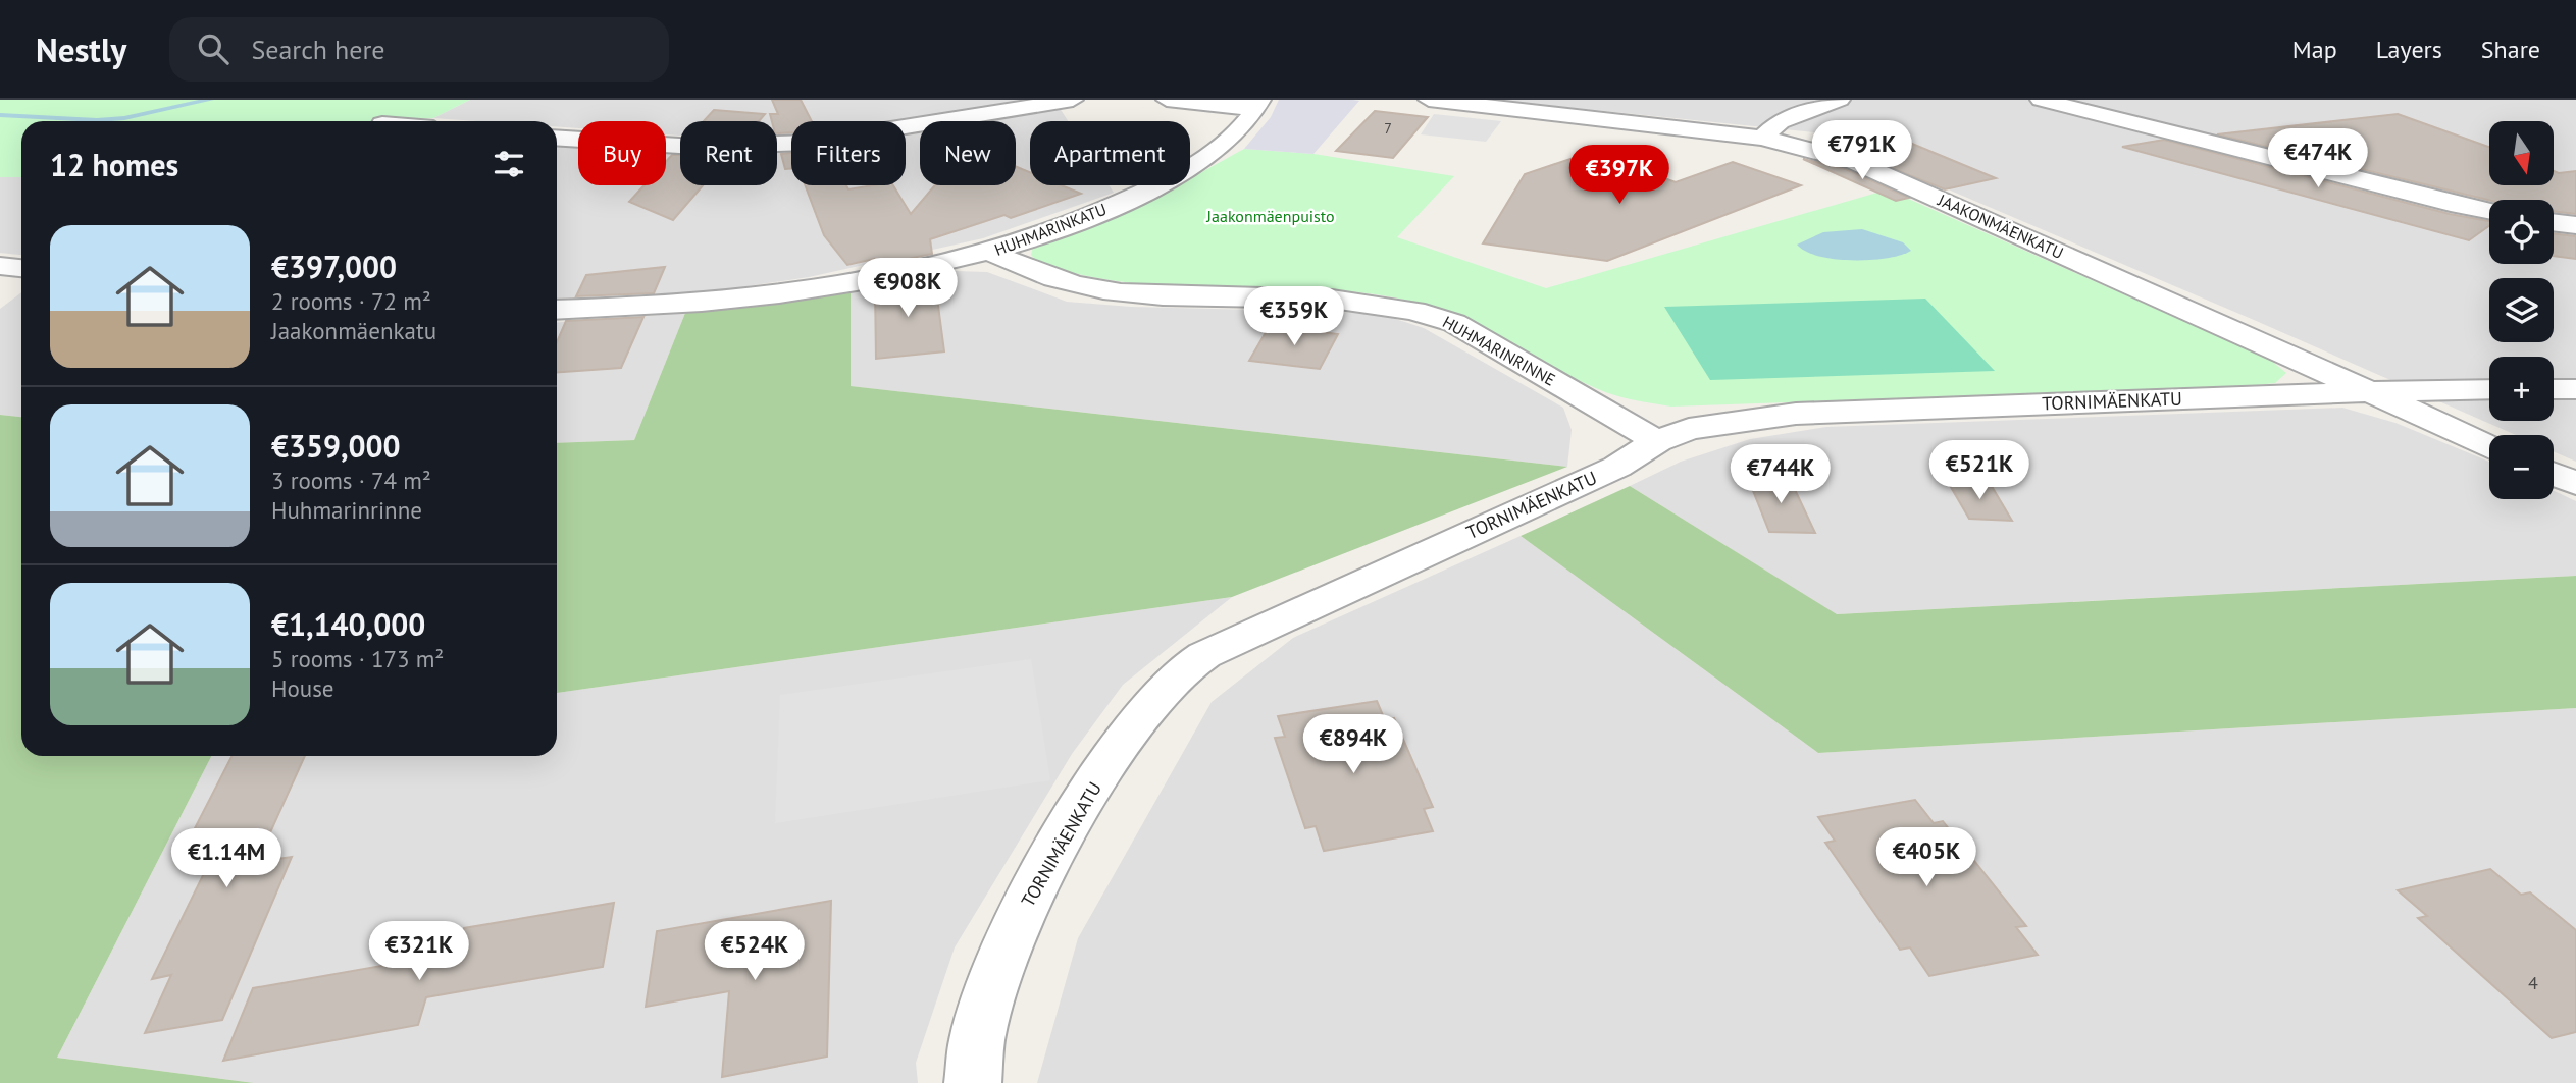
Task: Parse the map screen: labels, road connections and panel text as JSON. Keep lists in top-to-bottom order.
{
  "streets": {
    "street": [
      "JAAKONMÄENKATU",
      "HUHMARINKATU",
      "HUHMARINRINNE",
      "TORNIMÄENKATU"
    ]
  },
  "crossings": [
    ["JAAKONMÄENKATU", "TORNIMÄENKATU"],
    ["HUHMARINKATU", "HUHMARINRINNE"],
    ["HUHMARINRINNE", "TORNIMÄENKATU"]
  ],
  "parks": ["Jaakonmäenpuisto"],
  "house_numbers": ["7", "4"],
  "north": "bottom",
  "page": {
    "header": "Nestly",
    "search": "Search here",
    "nav": ["Map", "Layers", "Share"],
    "price": [
      "€791K",
      "€474K",
      "€397K",
      "€908K",
      "€359K",
      "€521K",
      "€744K",
      "€894K",
      "€405K",
      "€1.14M",
      "€321K",
      "€524K"
    ],
    "map_buttons": ["+", "−"],
    "chip": [
      "Buy",
      "Rent",
      "Filters",
      "New",
      "Apartment"
    ],
    "heading": "12 homes",
    "list": [
      {
        "name": "€397,000",
        "note": "2 rooms · 72 m² · Jaakonmäenkatu"
      },
      {
        "name": "€359,000",
        "note": "3 rooms · 74 m² · Huhmarinrinne"
      },
      {
        "name": "€1,140,000",
        "note": "5 rooms · 173 m² · House"
      }
    ]
  }
}
